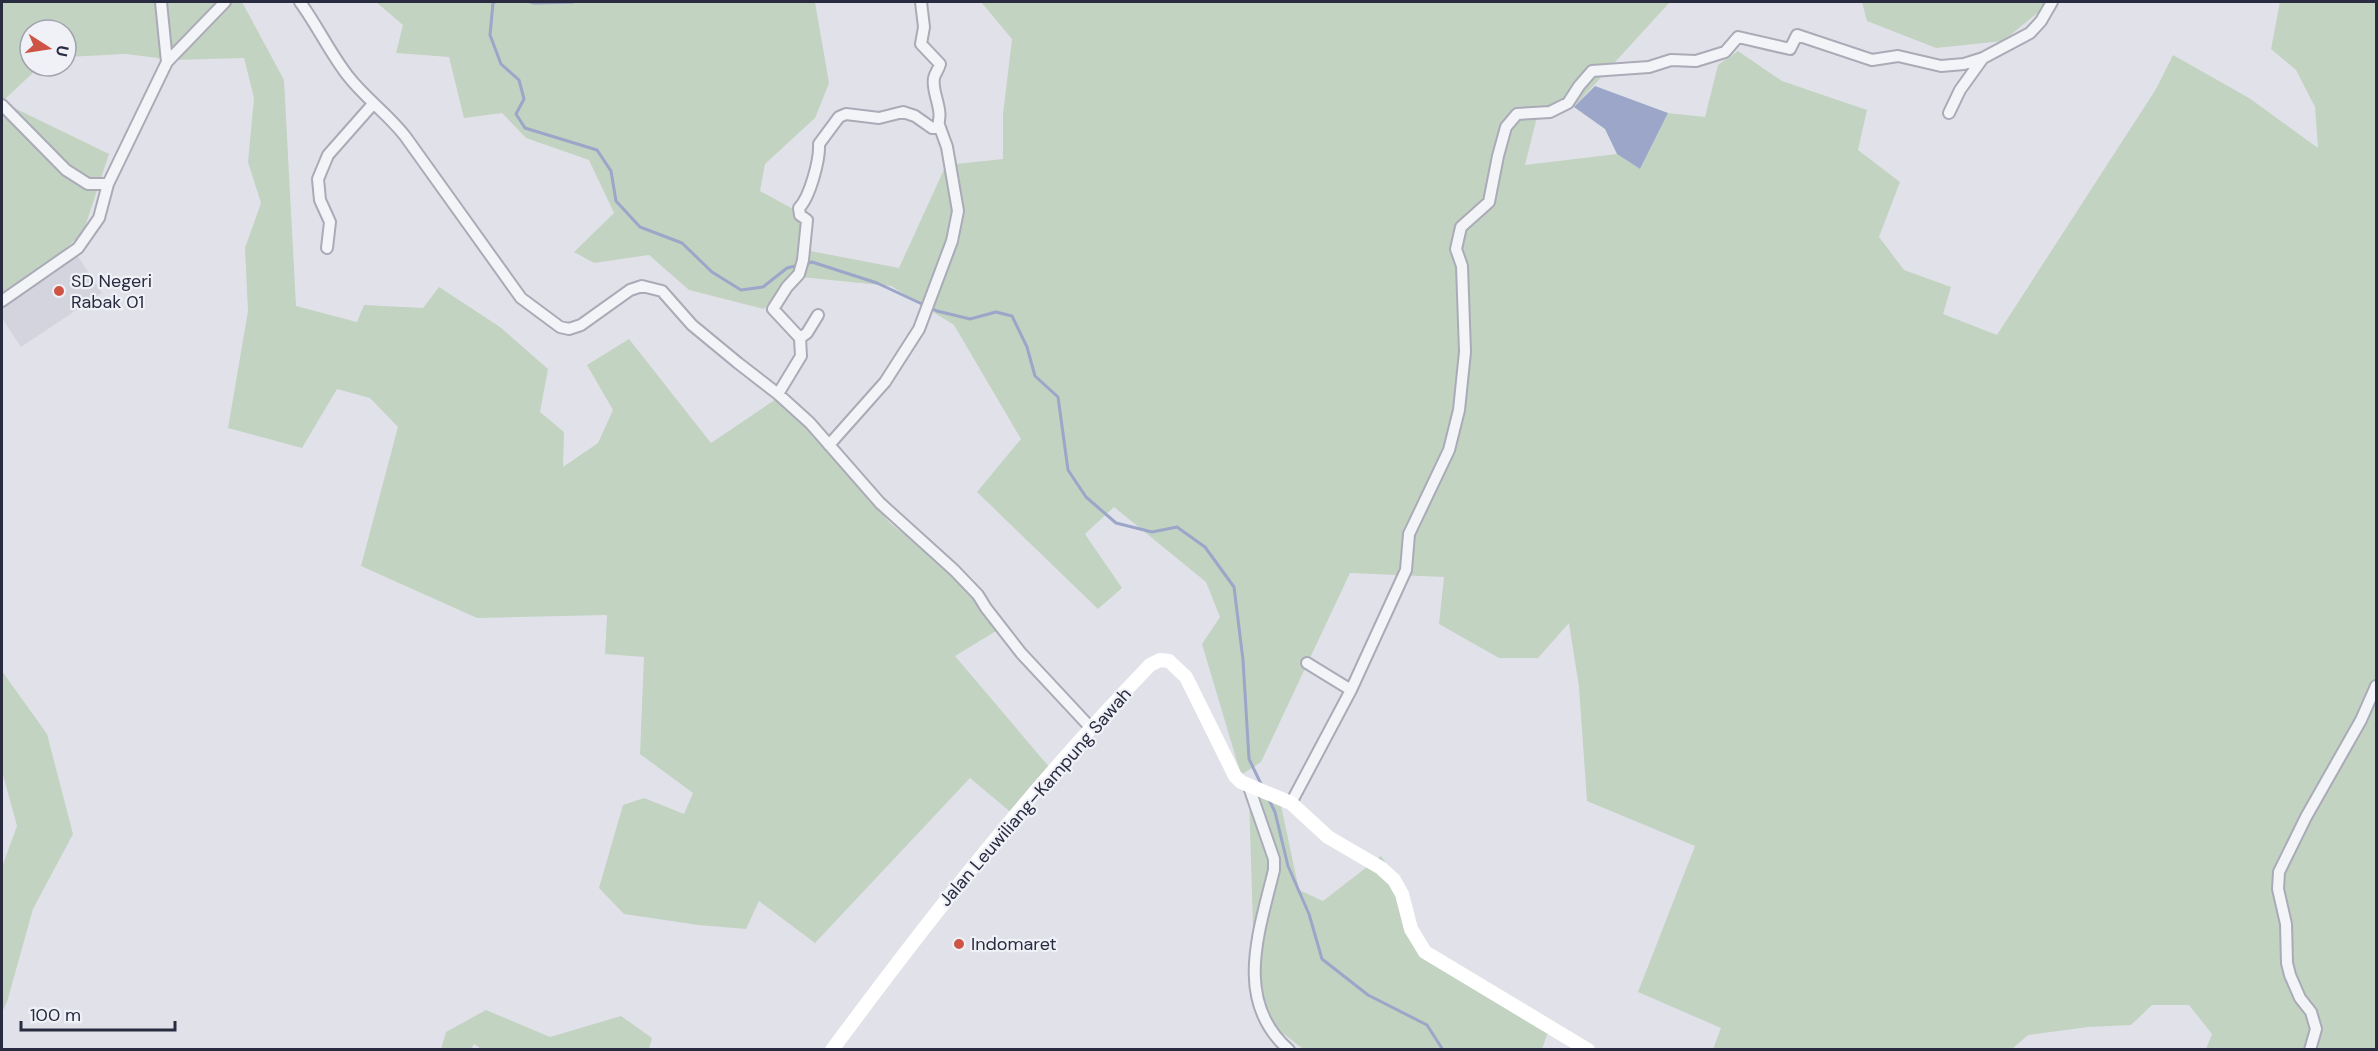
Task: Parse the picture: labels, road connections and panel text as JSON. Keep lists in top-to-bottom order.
{
  "streets": {
    "main road": ["Jalan Leuwiliang–Kampung Sawah"]
  },
  "places": ["SD Negeri Rabak 01", "Indomaret"],
  "scale_bar": "100 m",
  "north": "right"
}
